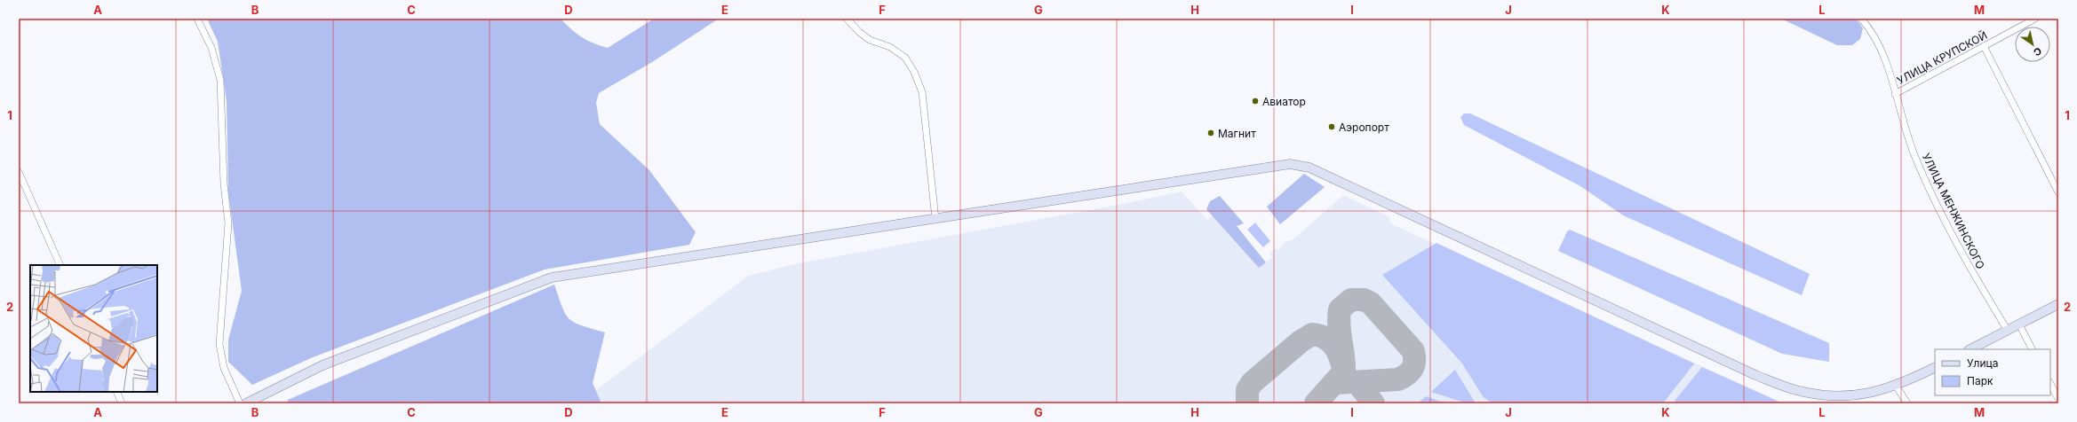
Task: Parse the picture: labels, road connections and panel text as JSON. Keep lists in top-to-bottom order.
{
  "streets": {
    "street": ["УЛИЦА КРУПСКОЙ", "УЛИЦА МЕНЖИНСКОГО"]
  },
  "crossings": [
    ["УЛИЦА КРУПСКОЙ", "УЛИЦА МЕНЖИНСКОГО"]
  ],
  "places": ["Авиатор", "Аэропорт", "Магнит"],
  "legend": ["Улица", "Парк"],
  "north": "bottom right",
  "grid": {
    "columns": [
      "A",
      "B",
      "C",
      "D",
      "E",
      "F",
      "G",
      "H",
      "I",
      "J",
      "K",
      "L",
      "M"
    ],
    "rows": ["1", "2"]
  }
}
